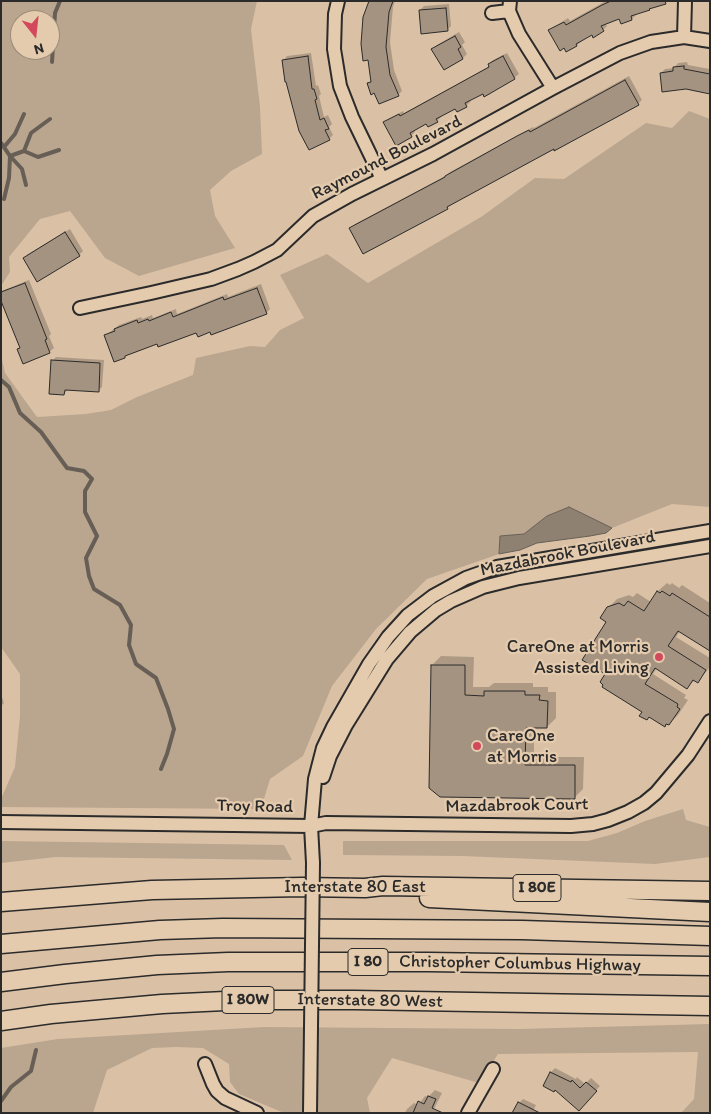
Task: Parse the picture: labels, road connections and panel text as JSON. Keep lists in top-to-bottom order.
{
  "streets": {
    "highway": [
      "Interstate 80 East",
      "I 80E",
      "I 80",
      "Christopher Columbus Highway",
      "I 80W",
      "Interstate 80 West"
    ],
    "street": [
      "Raymound Boulevard",
      "Mazdabrook Boulevard",
      "Mazdabrook Court",
      "Troy Road"
    ]
  },
  "crossings": [
    ["Mazdabrook Boulevard", "Mazdabrook Court"],
    ["Mazdabrook Boulevard", "Troy Road"],
    ["Mazdabrook Court", "Troy Road"]
  ],
  "places": ["CareOne at Morris Assisted Living", "CareOne at Morris"],
  "north": "bottom"
}
